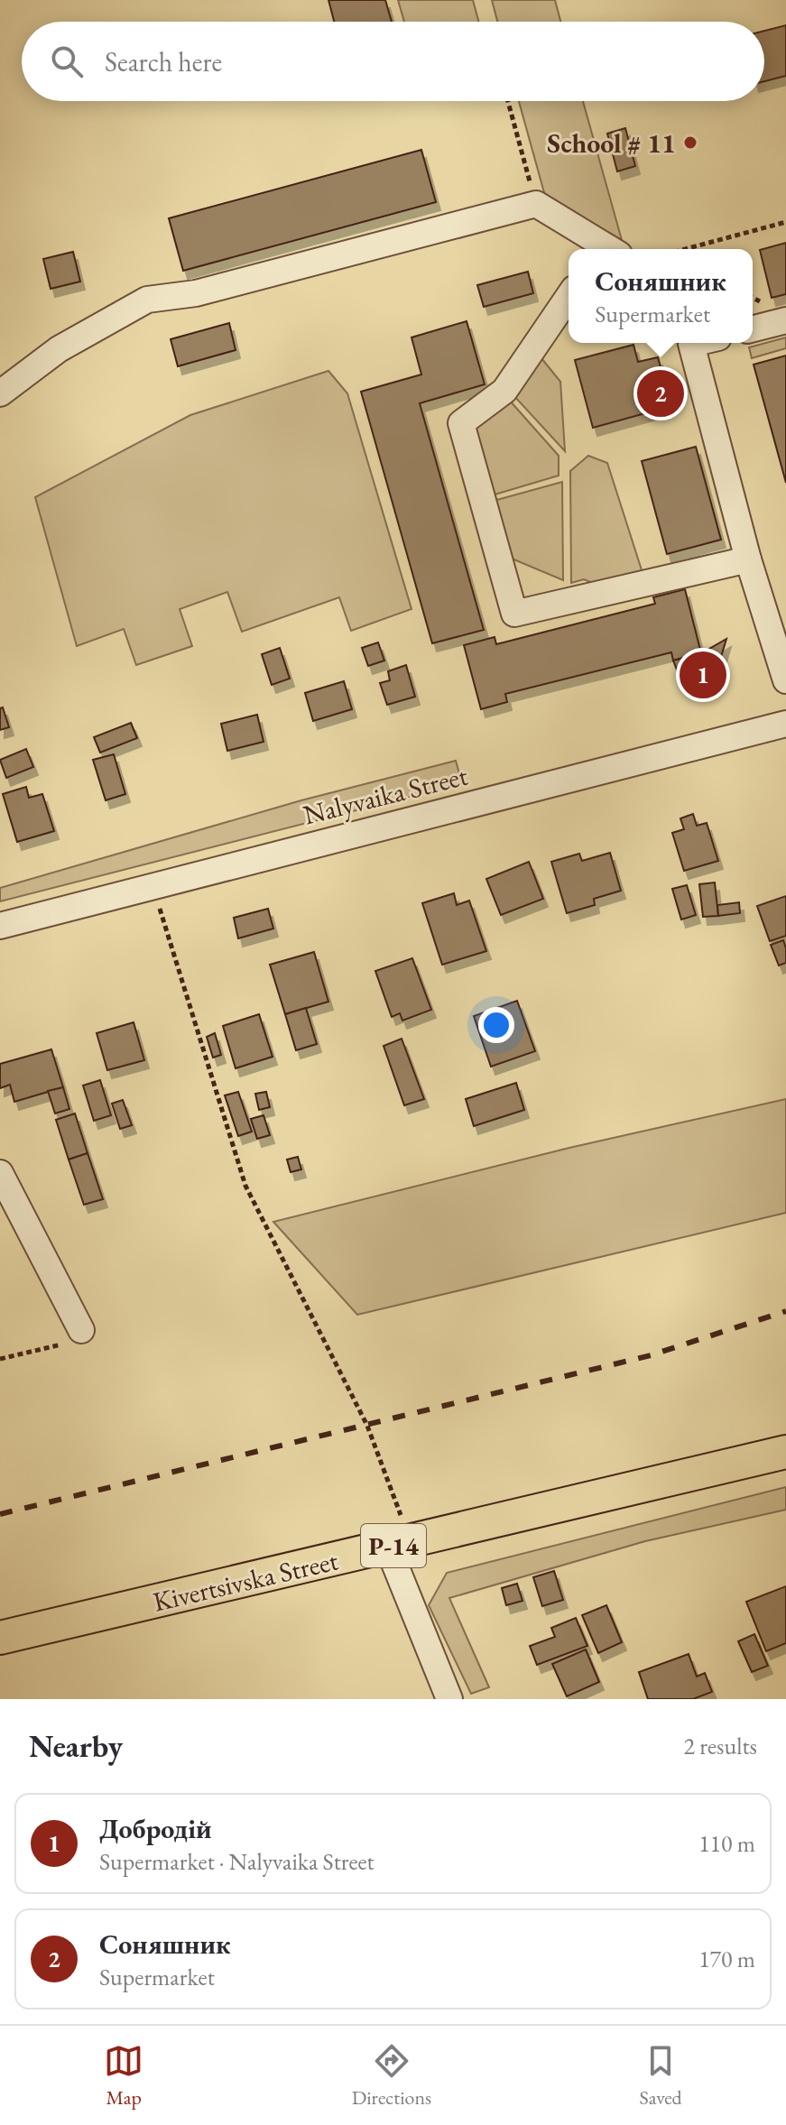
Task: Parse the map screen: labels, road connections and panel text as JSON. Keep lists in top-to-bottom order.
{
  "streets": {
    "main road": ["Р-14", "Kivertsivska Street"],
    "street": ["Nalyvaika Street"]
  },
  "places": ["School # 11"],
  "page": {
    "search": "Search here",
    "popup": ["Соняшник", "Supermarket"],
    "pins": ["2", "1"],
    "heading": ["Nearby", "2 results"],
    "list": [
      {
        "mark": "1",
        "name": "Добродій",
        "note": "Supermarket · Nalyvaika Street",
        "value": "110 m"
      },
      {
        "mark": "2",
        "name": "Соняшник",
        "note": "Supermarket",
        "value": "170 m"
      }
    ],
    "nav": ["Map", "Directions", "Saved"]
  }
}
